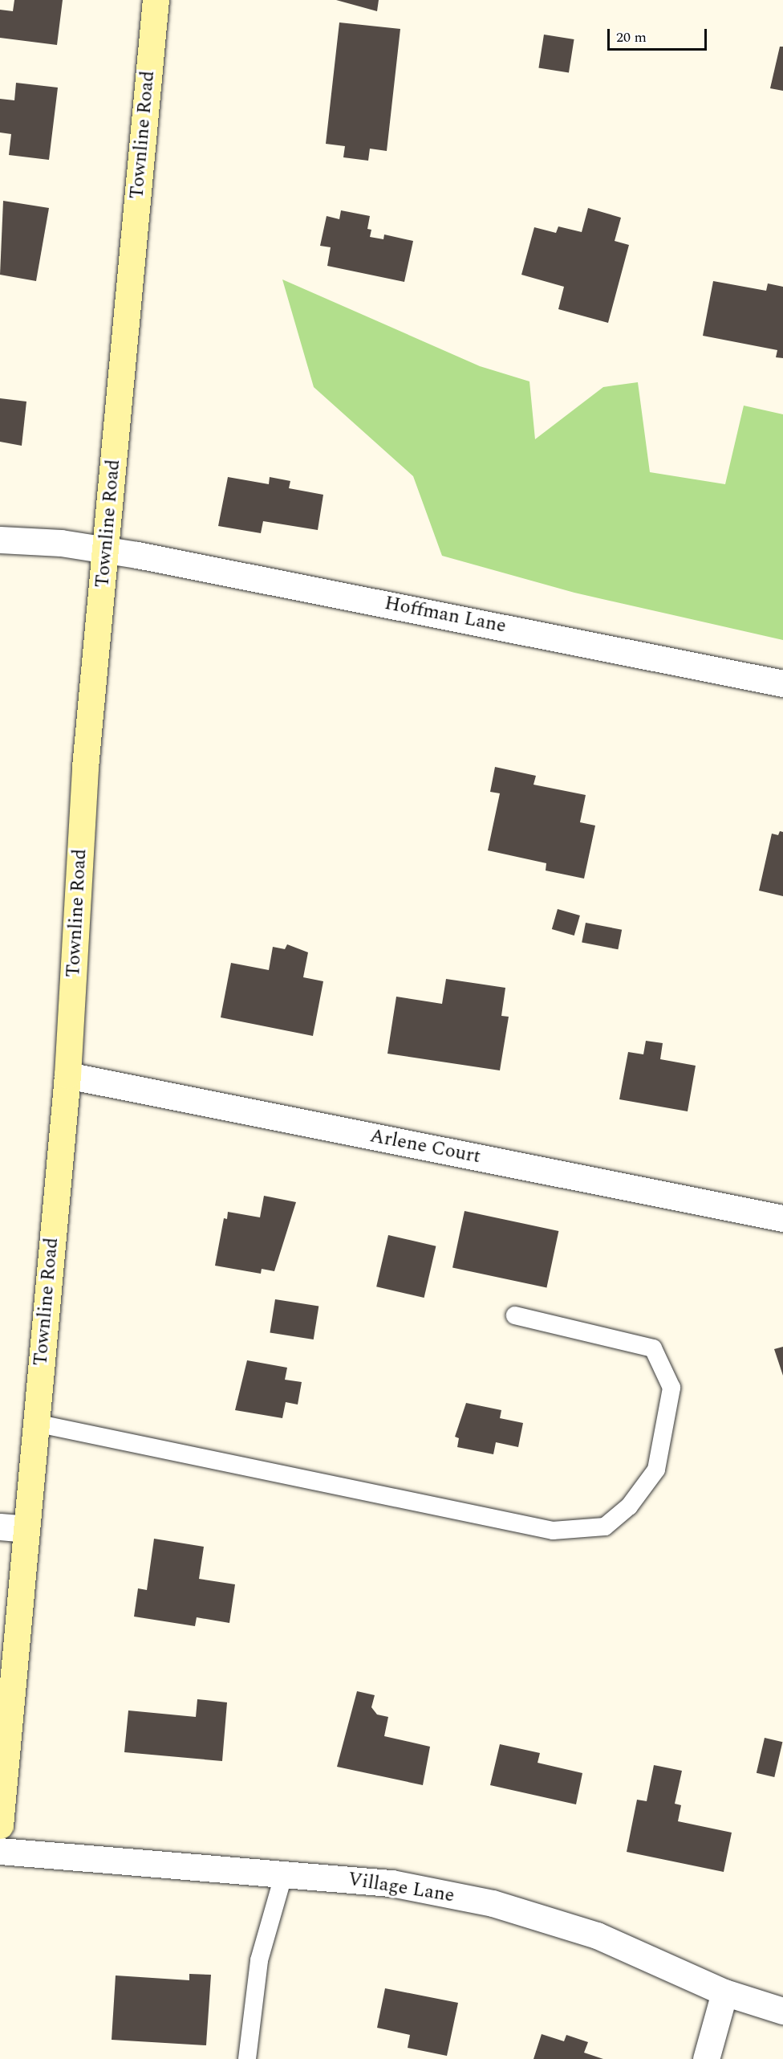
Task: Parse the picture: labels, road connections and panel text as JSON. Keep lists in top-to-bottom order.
{
  "streets": {
    "street": [
      "Townline Road",
      "Hoffman Lane",
      "Arlene Court",
      "Village Lane"
    ]
  },
  "crossings": [
    ["Townline Road", "Hoffman Lane"],
    ["Townline Road", "Arlene Court"]
  ],
  "scale_bar": "20 m"
}
